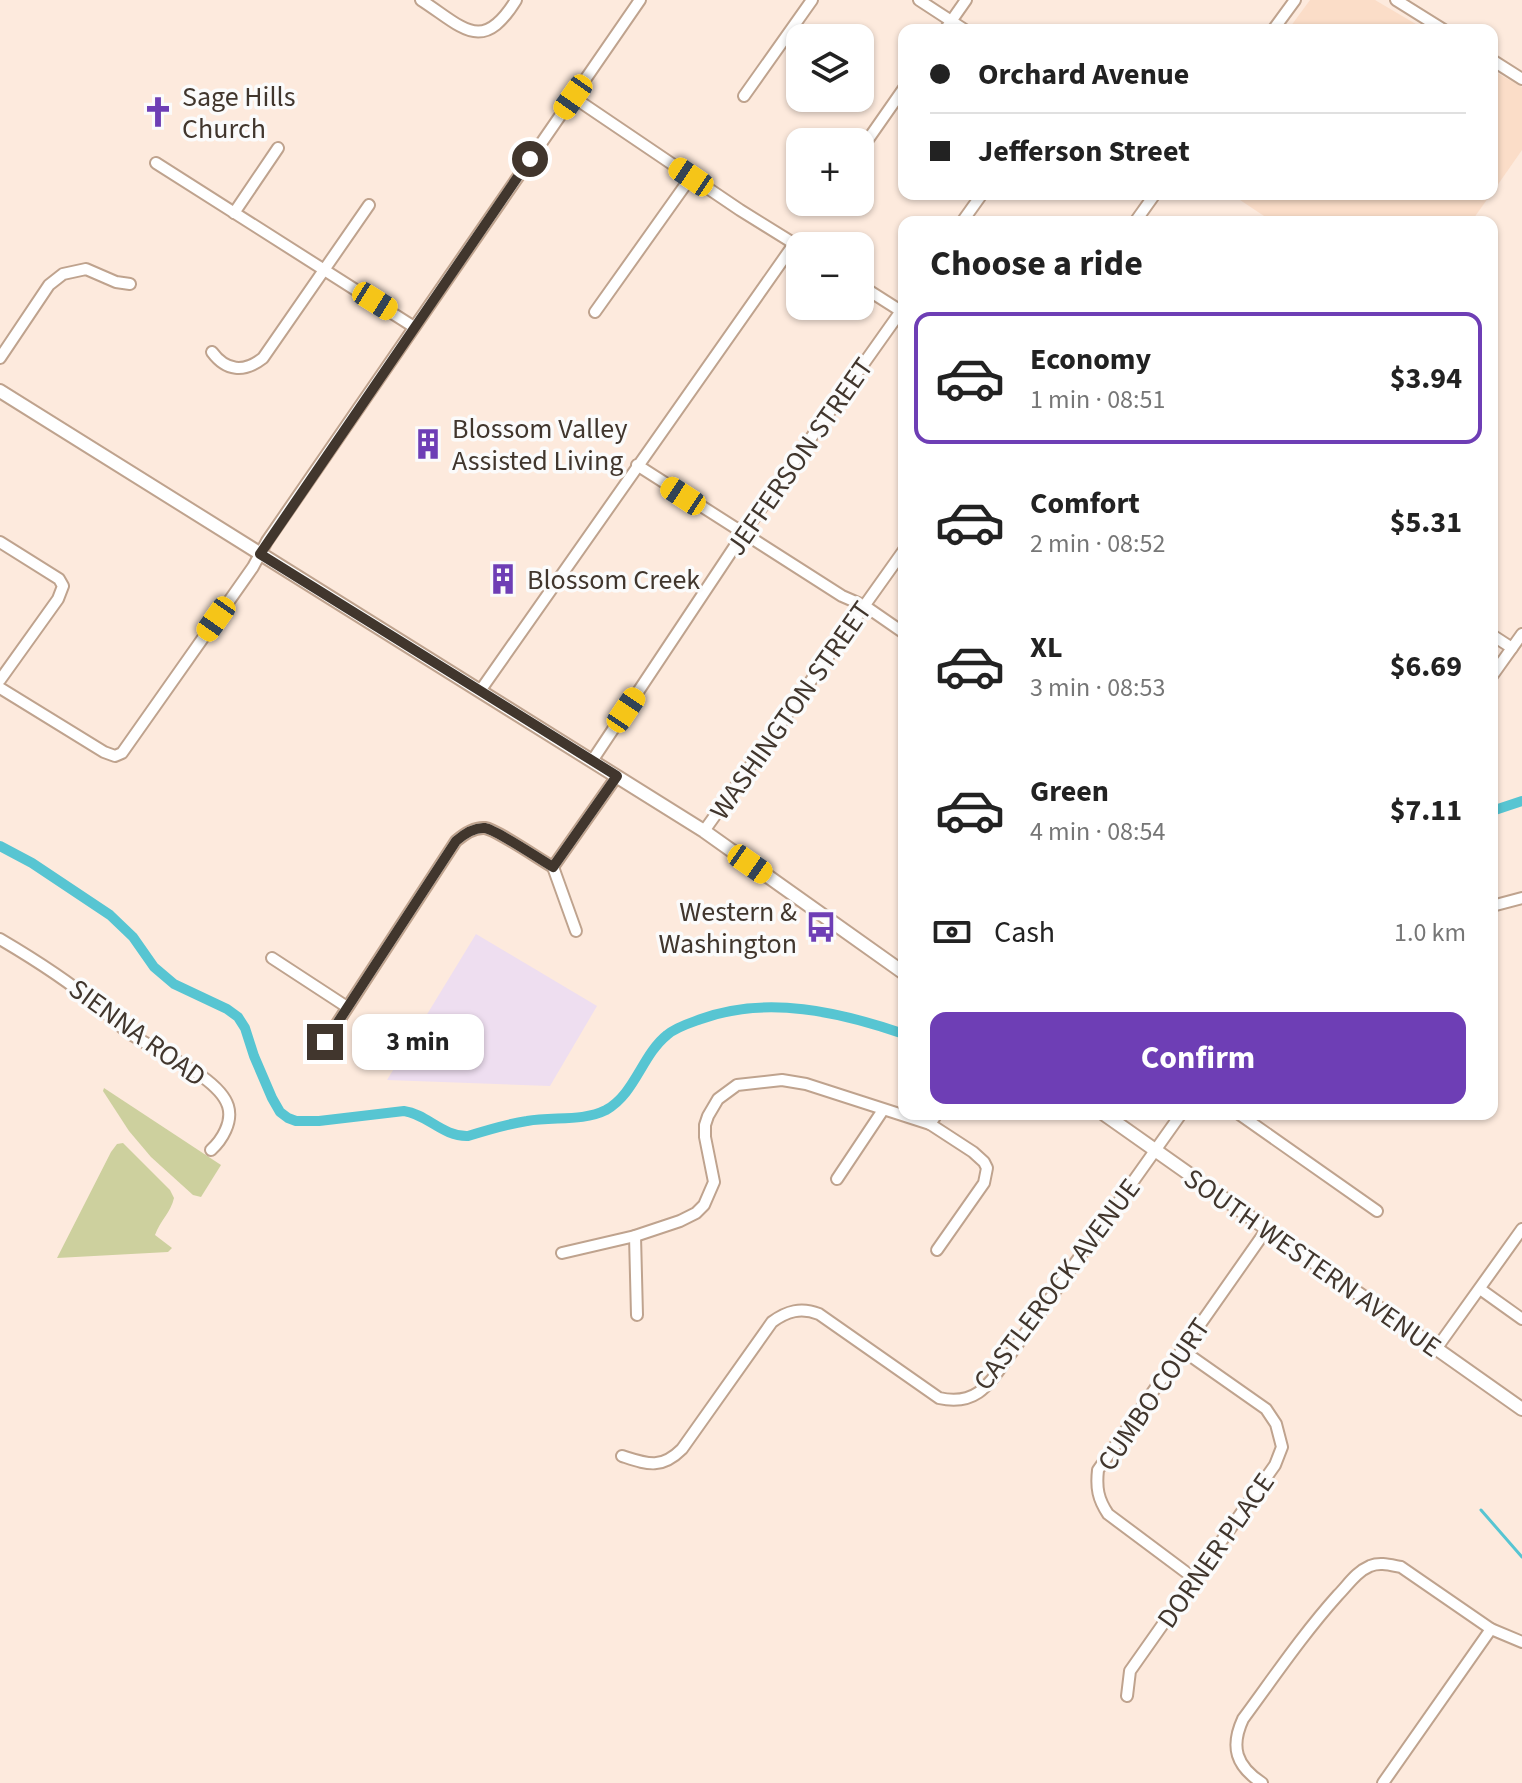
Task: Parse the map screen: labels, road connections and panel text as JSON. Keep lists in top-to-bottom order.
{
  "streets": {
    "main road": ["SOUTH WESTERN AVENUE"],
    "street": [
      "JEFFERSON STREET",
      "WASHINGTON STREET",
      "SIENNA ROAD",
      "CASTLEROCK AVENUE",
      "CUMBO COURT",
      "DORNER PLACE"
    ]
  },
  "crossings": [
    ["SOUTH WESTERN AVENUE", "CASTLEROCK AVENUE"],
    ["SOUTH WESTERN AVENUE", "CUMBO COURT"],
    ["CUMBO COURT", "DORNER PLACE"]
  ],
  "places": {
    "church": ["Sage Hills Church"],
    "building": ["Blossom Valley Assisted Living", "Blossom Creek"],
    "bus stop": ["Western & Washington"]
  },
  "page": {
    "map_buttons": ["+", "−"],
    "banner": ["Orchard Avenue", "Jefferson Street"],
    "heading": "Choose a ride",
    "list": [
      {
        "name": "Economy",
        "note": "1 min · 08:51",
        "value": "$3.94"
      },
      {
        "name": "Comfort",
        "note": "2 min · 08:52",
        "value": "$5.31"
      },
      {
        "name": "XL",
        "note": "3 min · 08:53",
        "value": "$6.69"
      },
      {
        "name": "Green",
        "note": "4 min · 08:54",
        "value": "$7.11"
      }
    ],
    "pay": ["Cash", "1.0 km"],
    "buttons": "Confirm",
    "bubble": "3 min"
  }
}
